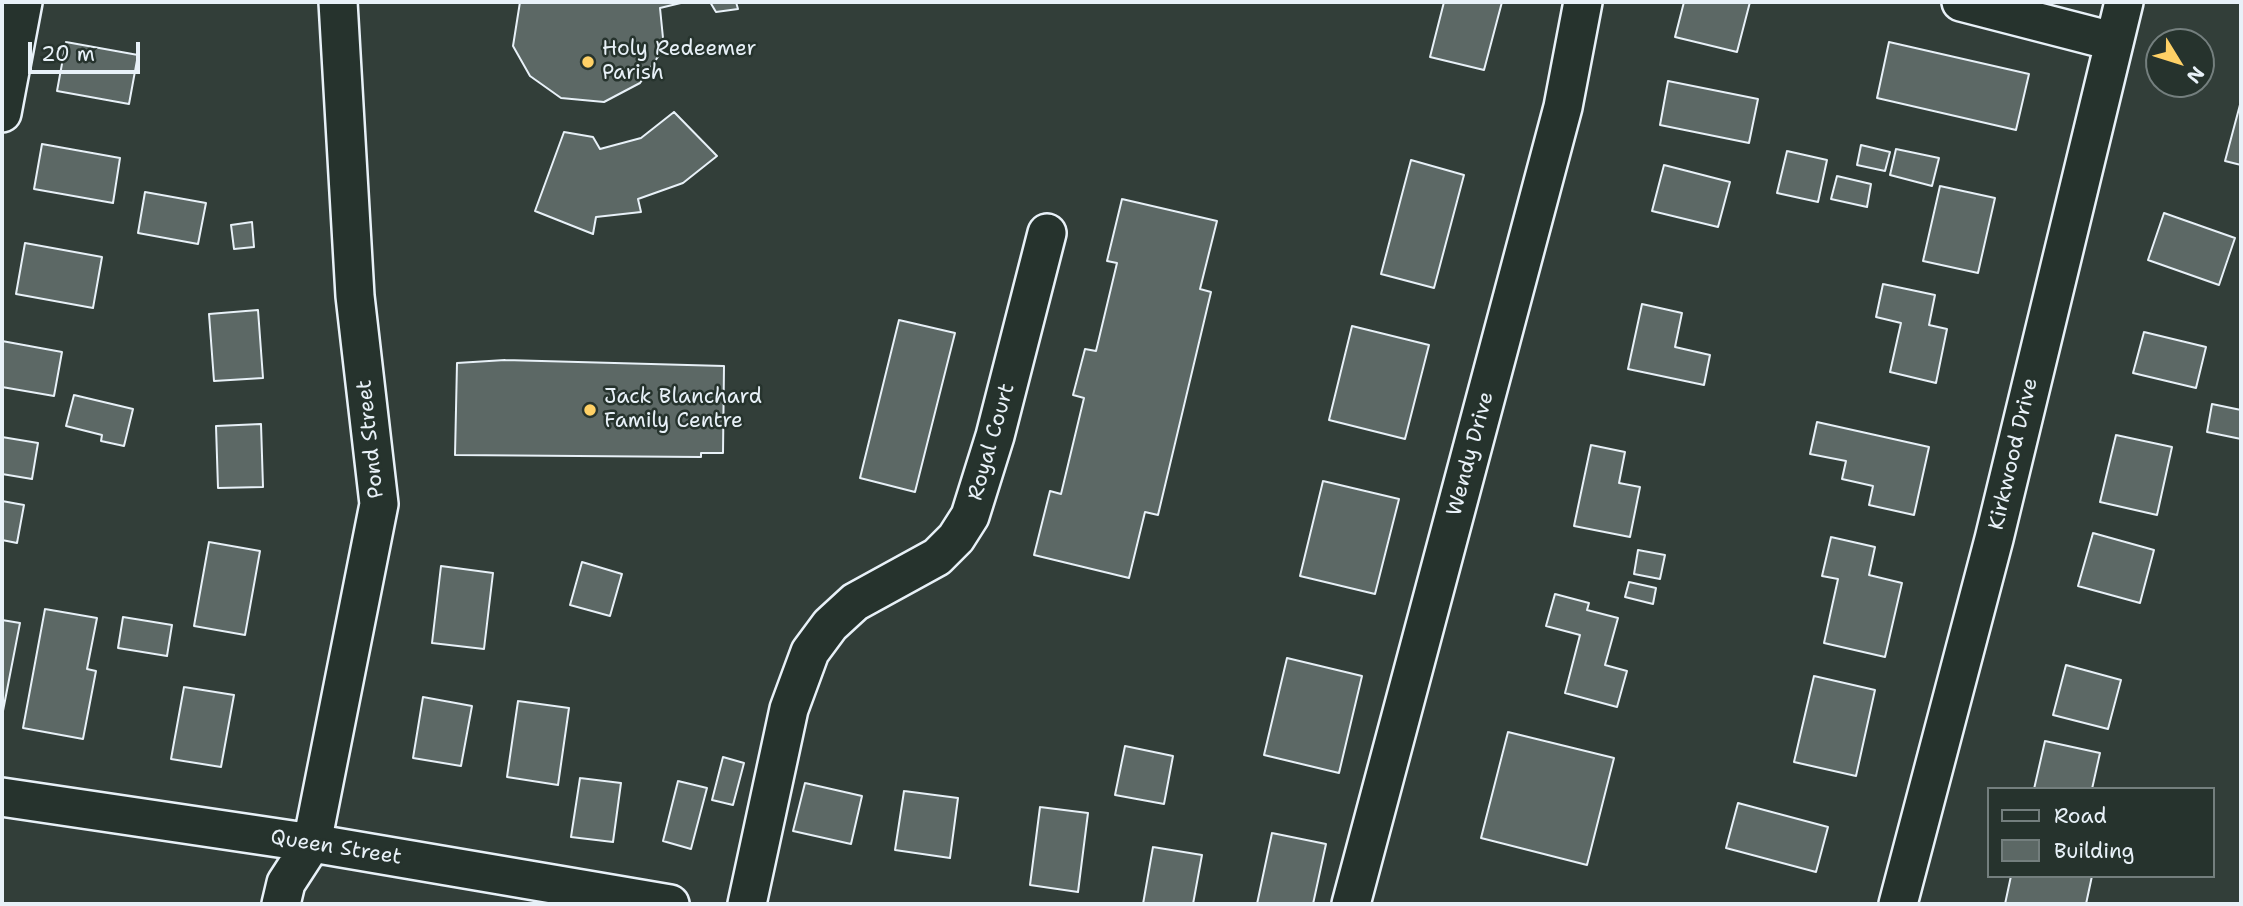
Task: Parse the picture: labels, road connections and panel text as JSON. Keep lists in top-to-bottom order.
{
  "streets": {
    "street": [
      "Pond Street",
      "Royal Court",
      "Wendy Drive",
      "Kirkwood Drive",
      "Queen Street"
    ]
  },
  "crossings": [
    ["Pond Street", "Queen Street"]
  ],
  "places": ["Holy Redeemer Parish", "Jack Blanchard Family Centre"],
  "legend": ["Road", "Building"],
  "scale_bar": "20 m",
  "north": "bottom right"
}
